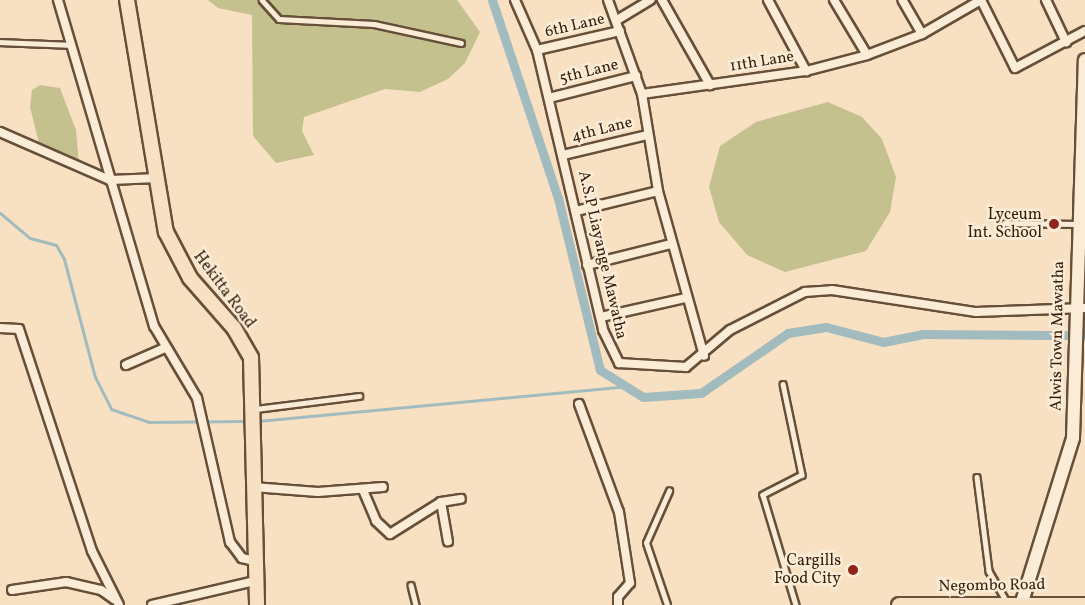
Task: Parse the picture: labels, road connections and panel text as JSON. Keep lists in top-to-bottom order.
{
  "streets": {
    "highway": ["Negombo Road"],
    "main road": ["Hekitta Road"],
    "street": [
      "6th Lane",
      "11th Lane",
      "5th Lane",
      "4th Lane",
      "A.S.P Liayange Mawatha",
      "Alwis Town Mawatha"
    ]
  },
  "crossings": [
    ["6th Lane", "A.S.P Liayange Mawatha"],
    ["5th Lane", "A.S.P Liayange Mawatha"],
    ["4th Lane", "A.S.P Liayange Mawatha"],
    ["A.S.P Liayange Mawatha", "Alwis Town Mawatha"],
    ["Alwis Town Mawatha", "Negombo Road"]
  ],
  "places": ["Lyceum Int. School", "Cargills Food City"]
}
